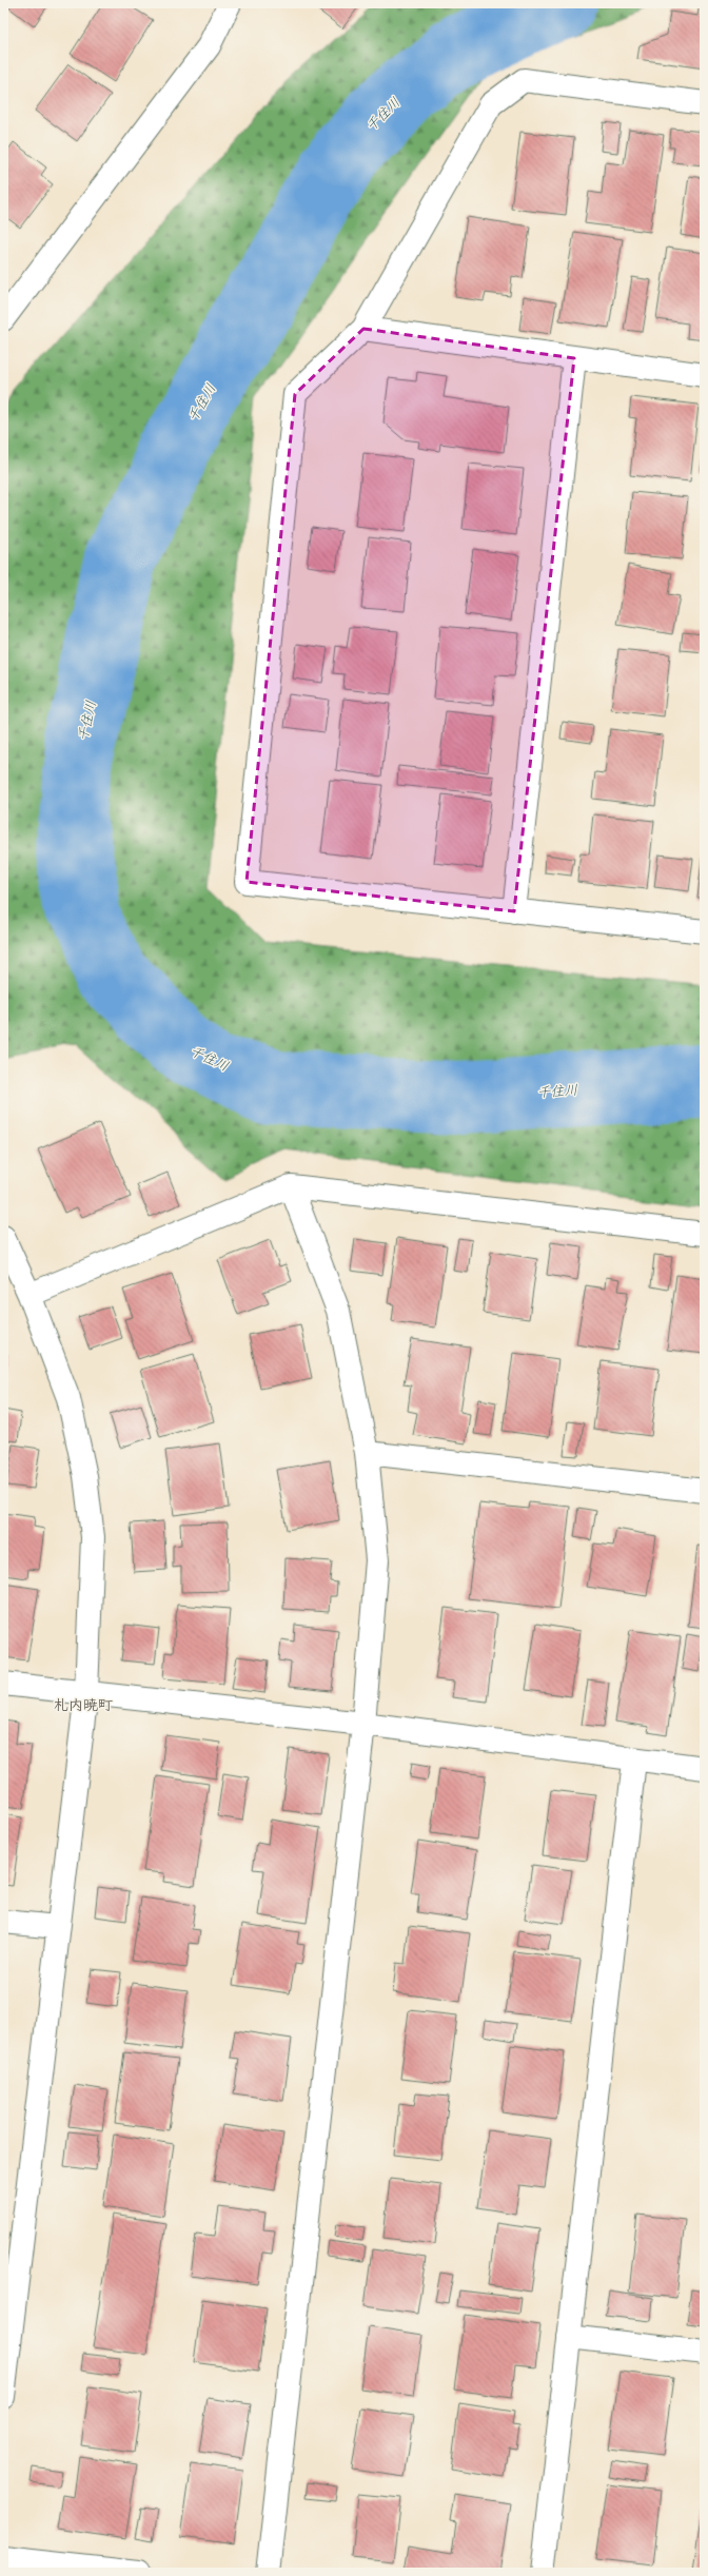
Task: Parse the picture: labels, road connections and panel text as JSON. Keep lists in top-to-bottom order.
{
  "districts": ["札内暁町"],
  "water": ["千住川"]
}
